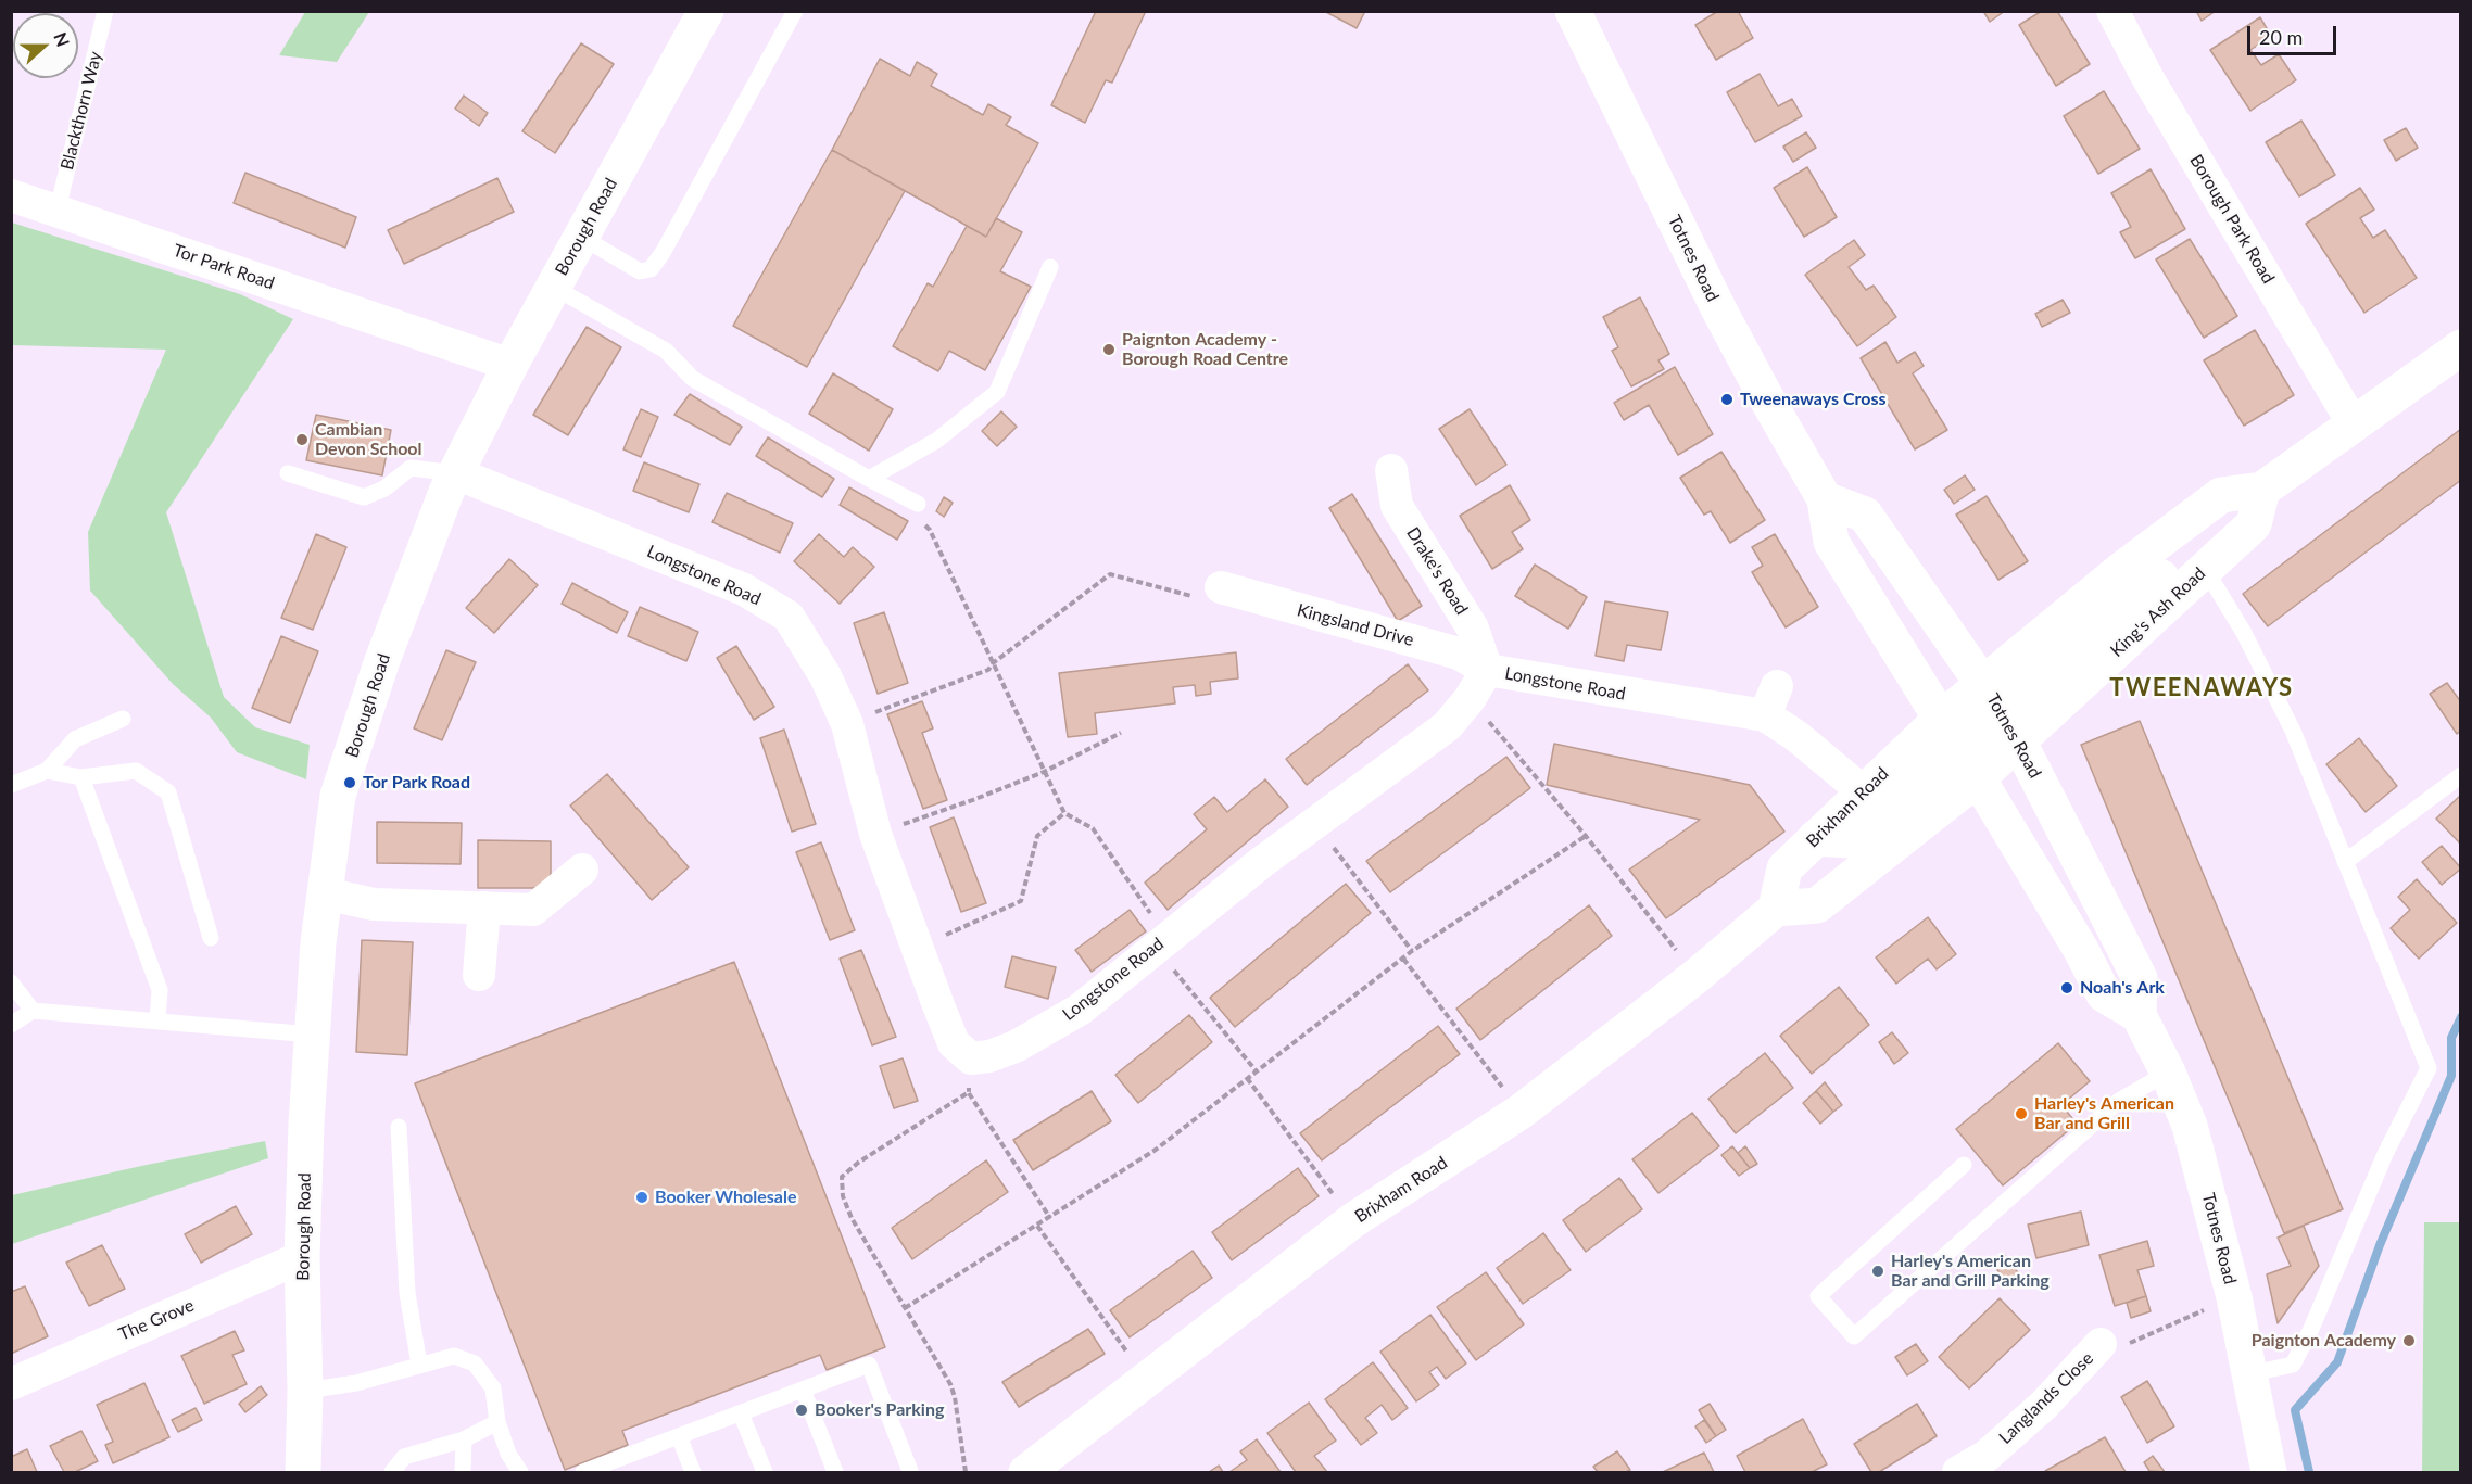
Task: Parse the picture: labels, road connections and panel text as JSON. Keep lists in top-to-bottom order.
{
  "streets": {
    "main road": [
      "Borough Road",
      "Totnes Road",
      "King's Ash Road",
      "Brixham Road"
    ],
    "street": [
      "Borough Park Road",
      "Tor Park Road",
      "Drake's Road",
      "Longstone Road",
      "Kingsland Drive",
      "The Grove",
      "Langlands Close"
    ],
    "lane": ["Blackthorn Way"]
  },
  "crossings": [
    ["Blackthorn Way", "Tor Park Road"],
    ["Borough Road", "Tor Park Road"],
    ["Borough Road", "Longstone Road"],
    ["Borough Road", "The Grove"],
    ["Totnes Road", "King's Ash Road"],
    ["Totnes Road", "Brixham Road"],
    ["Drake's Road", "Longstone Road"],
    ["Drake's Road", "Kingsland Drive"],
    ["Longstone Road", "Kingsland Drive"],
    ["Longstone Road", "Brixham Road"]
  ],
  "districts": ["TWEENAWAYS"],
  "places": [
    "Paignton Academy - Borough Road Centre",
    "Tweenaways Cross",
    "Cambian Devon School",
    "Tor Park Road",
    "Noah's Ark",
    "Harley's American Bar and Grill",
    "Booker Wholesale",
    "Harley's American Bar and Grill Parking",
    "Paignton Academy",
    "Booker's Parking"
  ],
  "scale_bar": "20 m",
  "north": "right"
}
